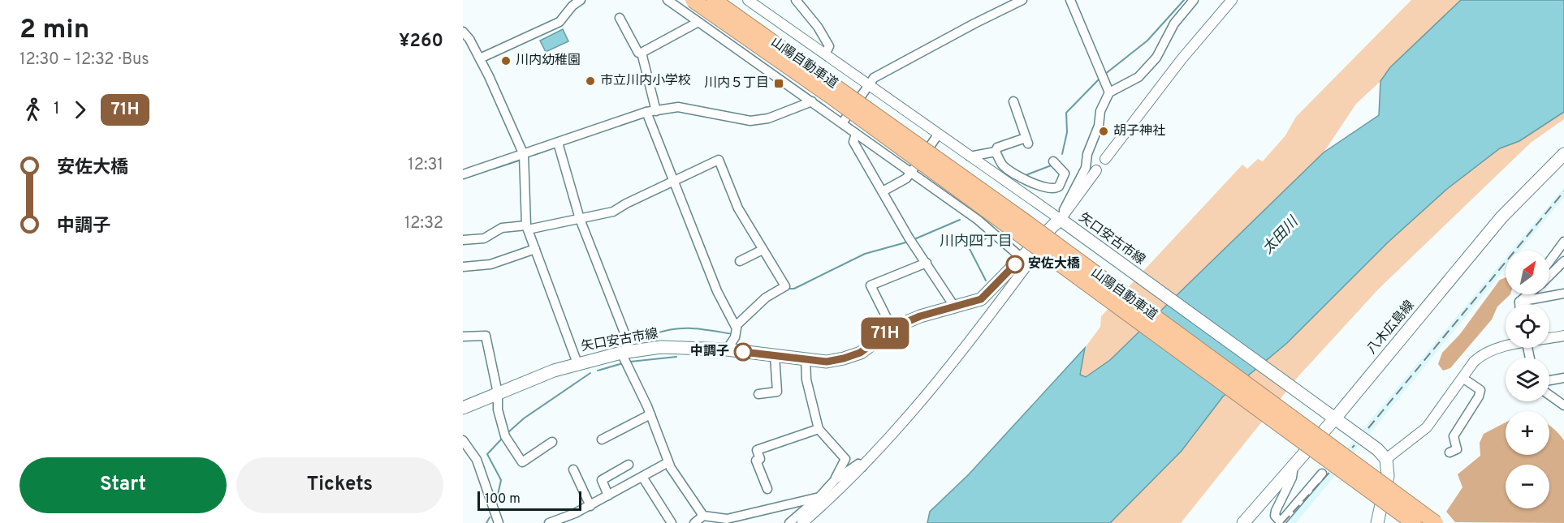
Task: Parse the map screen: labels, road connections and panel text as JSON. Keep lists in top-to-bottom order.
{
  "streets": {
    "highway": ["山陽自動車道"],
    "main road": ["矢口安古市線", "八木広島線"]
  },
  "crossings": [
    ["矢口安古市線", "八木広島線"]
  ],
  "districts": ["川内四丁目"],
  "water": ["太田川"],
  "places": {
    "other": [
      "川内幼稚園",
      "市立川内小学校",
      "胡子神社",
      "安佐大橋",
      "中調子"
    ],
    "transit": ["川内５丁目"]
  },
  "lines": ["bus line 71H"],
  "scale_bar": "100 m",
  "north": "top right",
  "page": {
    "heading": ["2 min", "12:30 – 12:32 · Bus", "¥260"],
    "on_map": "71H",
    "legs": ["1", "71H"],
    "list": [
      {
        "name": "安佐大橋",
        "value": "12:31"
      },
      {
        "name": "中調子",
        "value": "12:32"
      }
    ],
    "map_buttons": ["+", "−"],
    "buttons": ["Start", "Tickets"],
    "scale": "100 m"
  }
}
